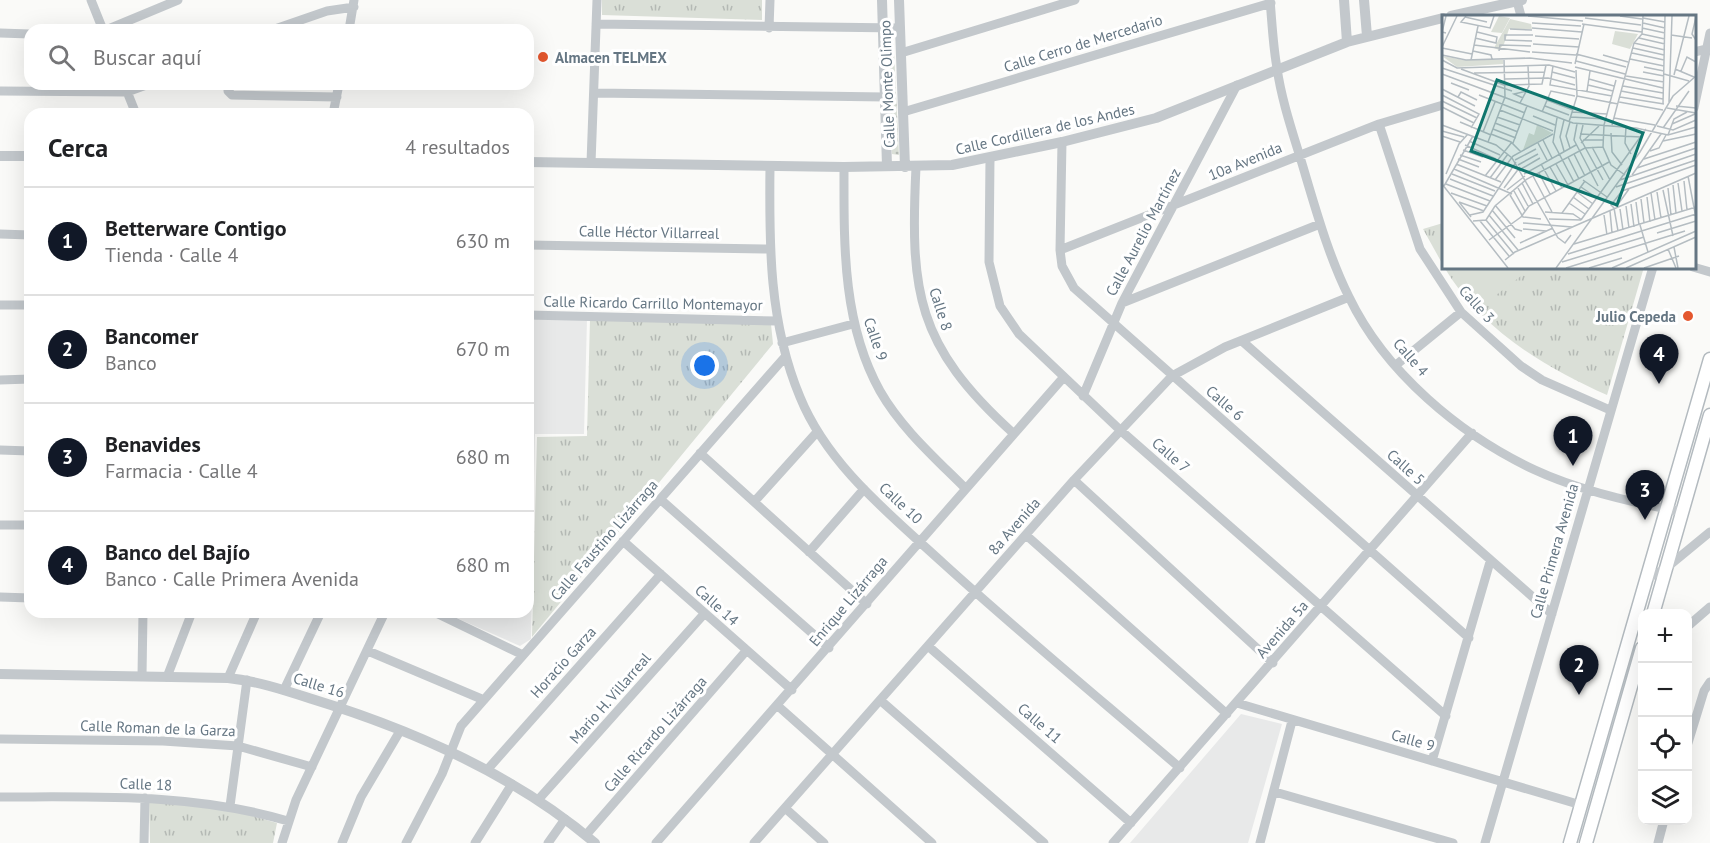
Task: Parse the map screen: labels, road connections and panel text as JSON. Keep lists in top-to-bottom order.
{
  "streets": {
    "street": [
      "Calle Cerro de Mercedario",
      "Calle Monte Olimpo",
      "Calle Cordillera de los Andes",
      "10a Avenida",
      "Calle Héctor Villarreal",
      "Calle Aurelio Martínez",
      "Calle Ricardo Carrillo Montemayor",
      "Calle 3",
      "Calle 8",
      "Calle 9",
      "Calle 4",
      "Calle 6",
      "Calle 7",
      "Calle 5",
      "Calle 10",
      "8a Avenida",
      "Calle Faustino Lizárraga",
      "Calle Primera Avenida",
      "Enrique Lizárraga",
      "Calle 14",
      "Avenida 5a",
      "Horacio Garza",
      "Calle 16",
      "Mario H. Villarreal",
      "Calle 11",
      "Calle Roman de la Garza",
      "Calle Ricardo Lizárraga",
      "Calle 18"
    ]
  },
  "crossings": [
    ["Calle Cerro de Mercedario", "Calle Monte Olimpo"],
    ["Calle Cerro de Mercedario", "Calle 4"],
    ["Calle Monte Olimpo", "Calle Cordillera de los Andes"],
    ["Calle Monte Olimpo", "Calle 8"],
    ["Calle Cordillera de los Andes", "Calle Aurelio Martínez"],
    ["Calle Cordillera de los Andes", "Calle 8"],
    ["Calle Cordillera de los Andes", "Calle 9"],
    ["Calle Cordillera de los Andes", "Calle 4"],
    ["Calle Cordillera de los Andes", "Calle 6"],
    ["Calle Cordillera de los Andes", "Calle 7"],
    ["Calle Cordillera de los Andes", "Calle 10"],
    ["10a Avenida", "Calle Aurelio Martínez"],
    ["10a Avenida", "Calle 3"],
    ["10a Avenida", "Calle 4"],
    ["10a Avenida", "Calle 6"],
    ["Calle Héctor Villarreal", "Calle 10"],
    ["Calle Aurelio Martínez", "Calle 6"],
    ["Calle Aurelio Martínez", "Calle 7"],
    ["Calle Ricardo Carrillo Montemayor", "Calle 10"],
    ["Calle 3", "Calle Primera Avenida"],
    ["Calle 8", "Enrique Lizárraga"],
    ["Calle 9", "Calle Primera Avenida"],
    ["Calle 9", "Enrique Lizárraga"],
    ["Calle 9", "Avenida 5a"],
    ["Calle 4", "8a Avenida"],
    ["Calle 4", "Calle Primera Avenida"],
    ["Calle 4", "Avenida 5a"],
    ["Calle 6", "8a Avenida"],
    ["Calle 6", "Avenida 5a"],
    ["Calle 7", "8a Avenida"],
    ["Calle 7", "Enrique Lizárraga"],
    ["Calle 7", "Avenida 5a"],
    ["Calle 5", "8a Avenida"],
    ["Calle 5", "Calle Primera Avenida"],
    ["Calle 5", "Avenida 5a"],
    ["Calle 10", "8a Avenida"],
    ["Calle 10", "Calle Faustino Lizárraga"],
    ["Calle 10", "Enrique Lizárraga"],
    ["Calle 10", "Avenida 5a"],
    ["8a Avenida", "Calle 11"],
    ["Calle Faustino Lizárraga", "Calle 14"],
    ["Calle Faustino Lizárraga", "Calle 16"],
    ["Enrique Lizárraga", "Calle 14"],
    ["Calle 14", "Horacio Garza"],
    ["Calle 14", "Mario H. Villarreal"],
    ["Calle 14", "Calle Ricardo Lizárraga"],
    ["Avenida 5a", "Calle 11"],
    ["Horacio Garza", "Calle 16"],
    ["Calle 16", "Mario H. Villarreal"],
    ["Calle 16", "Calle Ricardo Lizárraga"]
  ],
  "places": ["Almacen TELMEX", "Julio Cepeda"],
  "page": {
    "search": "Buscar aquí",
    "heading": ["Cerca", "4 resultados"],
    "list": [
      {
        "mark": "1",
        "name": "Betterware Contigo",
        "note": "Tienda · Calle 4",
        "value": "630 m"
      },
      {
        "mark": "2",
        "name": "Bancomer",
        "note": "Banco",
        "value": "670 m"
      },
      {
        "mark": "3",
        "name": "Benavides",
        "note": "Farmacia · Calle 4",
        "value": "680 m"
      },
      {
        "mark": "4",
        "name": "Banco del Bajío",
        "note": "Banco · Calle Primera Avenida",
        "value": "680 m"
      }
    ],
    "pins": [
      "4",
      "1",
      "3",
      "2"
    ],
    "map_buttons": ["+", "−"]
  }
}
